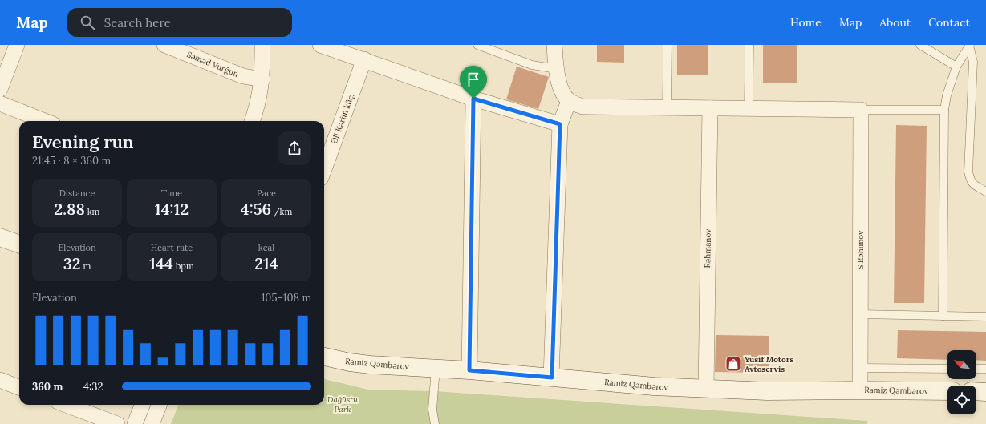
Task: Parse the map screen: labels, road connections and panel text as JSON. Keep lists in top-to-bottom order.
{
  "streets": {
    "main road": ["Ramiz Qəmbərov"],
    "street": [
      "Səməd Vurğun",
      "Əli Kərim küç.",
      "Rəhmanov",
      "S.Rəhimov"
    ]
  },
  "crossings": [
    ["Rəhmanov", "Ramiz Qəmbərov"],
    ["S.Rəhimov", "Ramiz Qəmbərov"]
  ],
  "parks": ["Dağüstu Park"],
  "places": {
    "shop": ["Yusif Motors Avtoservis"]
  },
  "north": "top left",
  "page": {
    "header": "Map",
    "search": "Search here",
    "nav": [
      "Home",
      "Map",
      "About",
      "Contact"
    ],
    "heading": ["Evening run", "21:45 · 8 × 360 m"],
    "stats": [
      ["Distance", "2.88 km"],
      ["Time", "14:12"],
      ["Pace", "4:56 /km"],
      ["Elevation", "32 m"],
      ["Heart rate", "144 bpm"],
      ["kcal", "214"]
    ],
    "chart": ["Elevation", "105–108 m"],
    "list": [
      {
        "name": "360 m",
        "note": "4:32"
      }
    ]
  }
}
